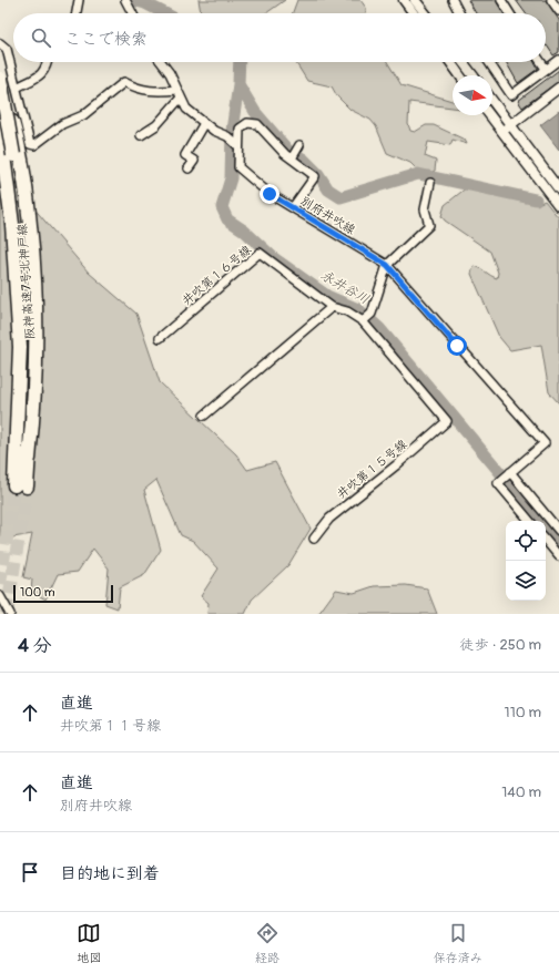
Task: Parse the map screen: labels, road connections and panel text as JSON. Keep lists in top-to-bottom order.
{
  "streets": {
    "highway": ["阪神高速7号北神戸線"],
    "street": ["別府井吹線", "井吹第１６号線", "井吹第１５号線"]
  },
  "crossings": [
    ["井吹第１６号線", "井吹第１５号線"]
  ],
  "water": ["永井谷川"],
  "scale_bar": "100 m",
  "north": "right",
  "page": {
    "search": "ここで検索",
    "scale": "100 m",
    "heading": ["4 分", "徒歩 · 250 m"],
    "list": [
      ["直進", "井吹第１１号線", "110 m"],
      ["直進", "別府井吹線", "140 m"],
      "目的地に到着"
    ],
    "nav": ["地図", "経路", "保存済み"]
  }
}
